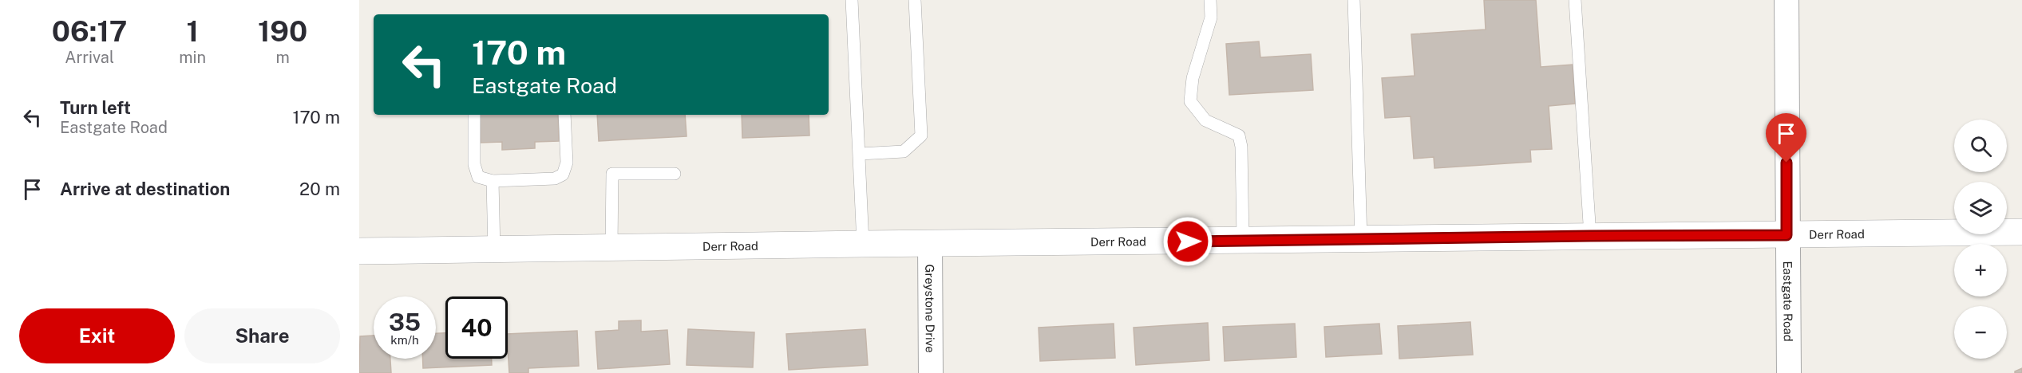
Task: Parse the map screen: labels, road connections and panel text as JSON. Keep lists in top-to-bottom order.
{
  "streets": {
    "street": ["Derr Road", "Eastgate Road", "Greystone Drive"]
  },
  "crossings": [
    ["Derr Road", "Eastgate Road"],
    ["Derr Road", "Greystone Drive"]
  ],
  "page": {
    "eta": [
      "06:17",
      "Arrival",
      "1",
      "min",
      "190",
      "m"
    ],
    "turn": ["170 m", "Eastgate Road"],
    "list": [
      {
        "name": "Turn left",
        "note": "Eastgate Road",
        "value": "170 m"
      },
      {
        "name": "Arrive at destination",
        "value": "20 m"
      }
    ],
    "map_buttons": ["+", "−"],
    "speed": "35 km/h",
    "limit": "40",
    "buttons": ["Exit", "Share"]
  }
}
